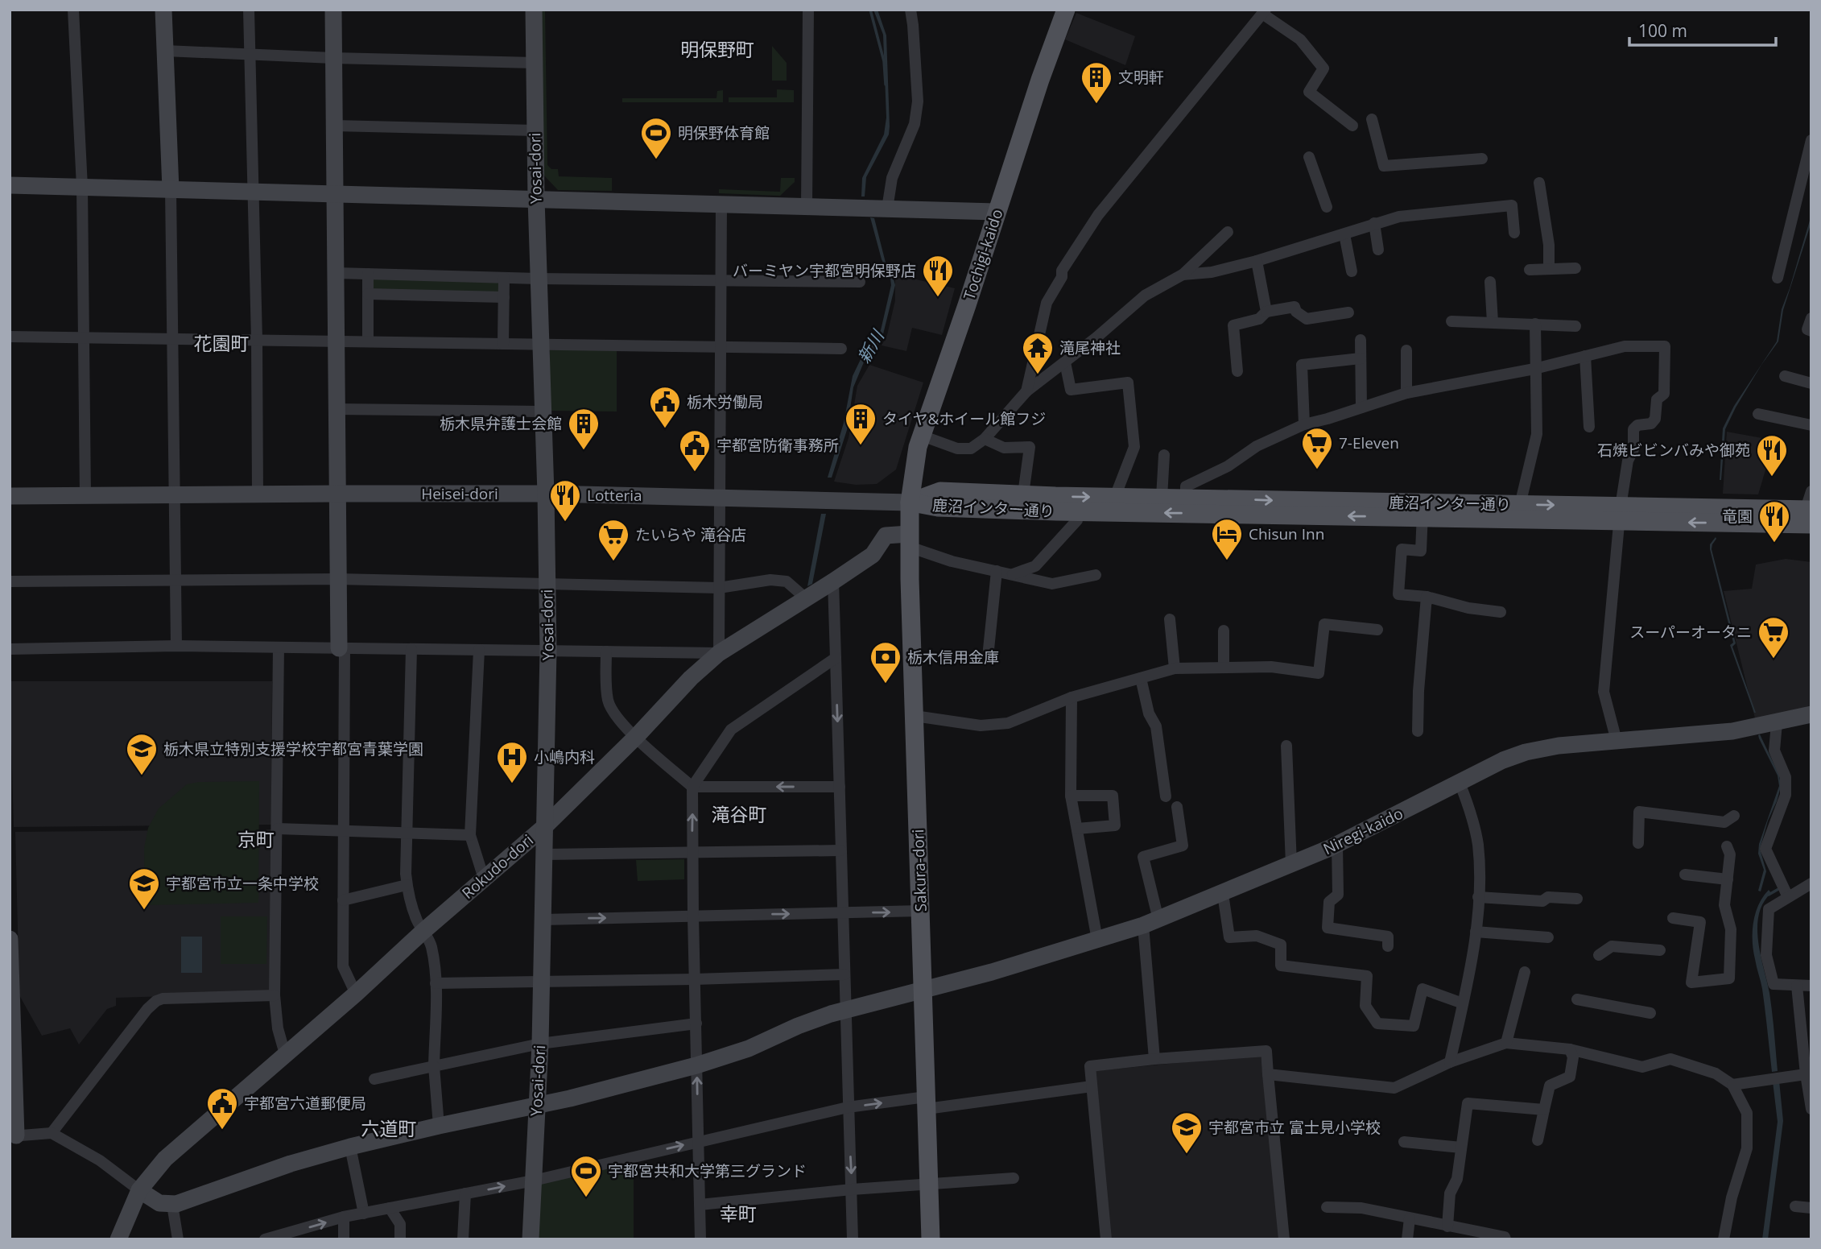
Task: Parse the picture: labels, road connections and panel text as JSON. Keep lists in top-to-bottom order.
{
  "streets": {
    "main road": ["Tochigi-kaido", "鹿沼インター通り", "Sakura-dori"],
    "street": [
      "Yosai-dori",
      "Heisei-dori",
      "Niregi-kaido",
      "Rokudo-dori"
    ]
  },
  "crossings": [
    ["Yosai-dori", "Heisei-dori"],
    ["Yosai-dori", "Niregi-kaido"],
    ["Yosai-dori", "Rokudo-dori"],
    ["Tochigi-kaido", "Heisei-dori"],
    ["Tochigi-kaido", "鹿沼インター通り"],
    ["Tochigi-kaido", "Sakura-dori"],
    ["Heisei-dori", "鹿沼インター通り"],
    ["Heisei-dori", "Sakura-dori"],
    ["鹿沼インター通り", "Sakura-dori"],
    ["Niregi-kaido", "Sakura-dori"],
    ["Rokudo-dori", "Sakura-dori"]
  ],
  "districts": [
    "明保野町",
    "花園町",
    "滝谷町",
    "京町",
    "六道町",
    "幸町"
  ],
  "water": ["新川"],
  "places": {
    "building": ["文明軒", "タイヤ&ホイール館フジ", "栃木県弁護士会館"],
    "sports": ["明保野体育館", "宇都宮共和大学第三グランド"],
    "restaurant": [
      "バーミヤン宇都宮明保野店",
      "石焼ビビンバみや御苑",
      "Lotteria",
      "竜園"
    ],
    "temple": ["滝尾神社"],
    "public building": ["栃木労働局", "宇都宮防衛事務所", "宇都宮六道郵便局"],
    "supermarket": ["7-Eleven", "たいらや 滝谷店", "スーパーオータニ"],
    "hotel": ["Chisun Inn"],
    "bank": ["栃木信用金庫"],
    "school or university": ["栃木県立特別支援学校宇都宮青葉学園", "宇都宮市立一条中学校", "宇都宮市立 富士見小学校"],
    "hospital": ["小嶋内科"]
  },
  "scale_bar": "100 m"
}
